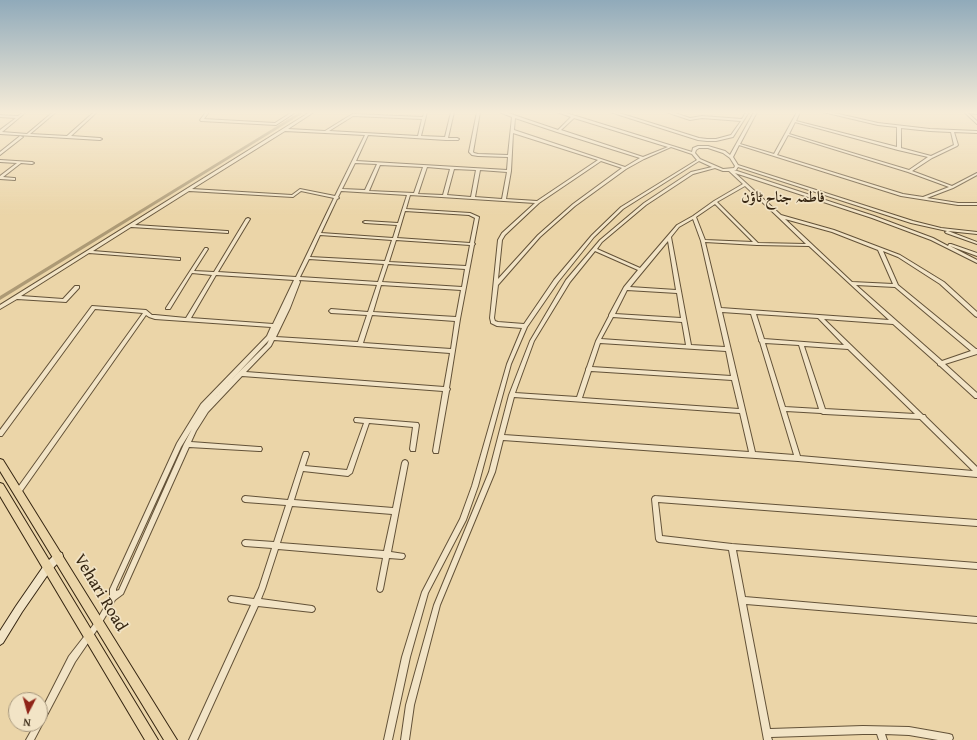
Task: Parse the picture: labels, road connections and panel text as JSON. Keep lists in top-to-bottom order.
{
  "streets": {
    "main road": ["Vehari Road"]
  },
  "districts": ["فاطمہ جناح ٹاؤن"],
  "north": "bottom"
}
